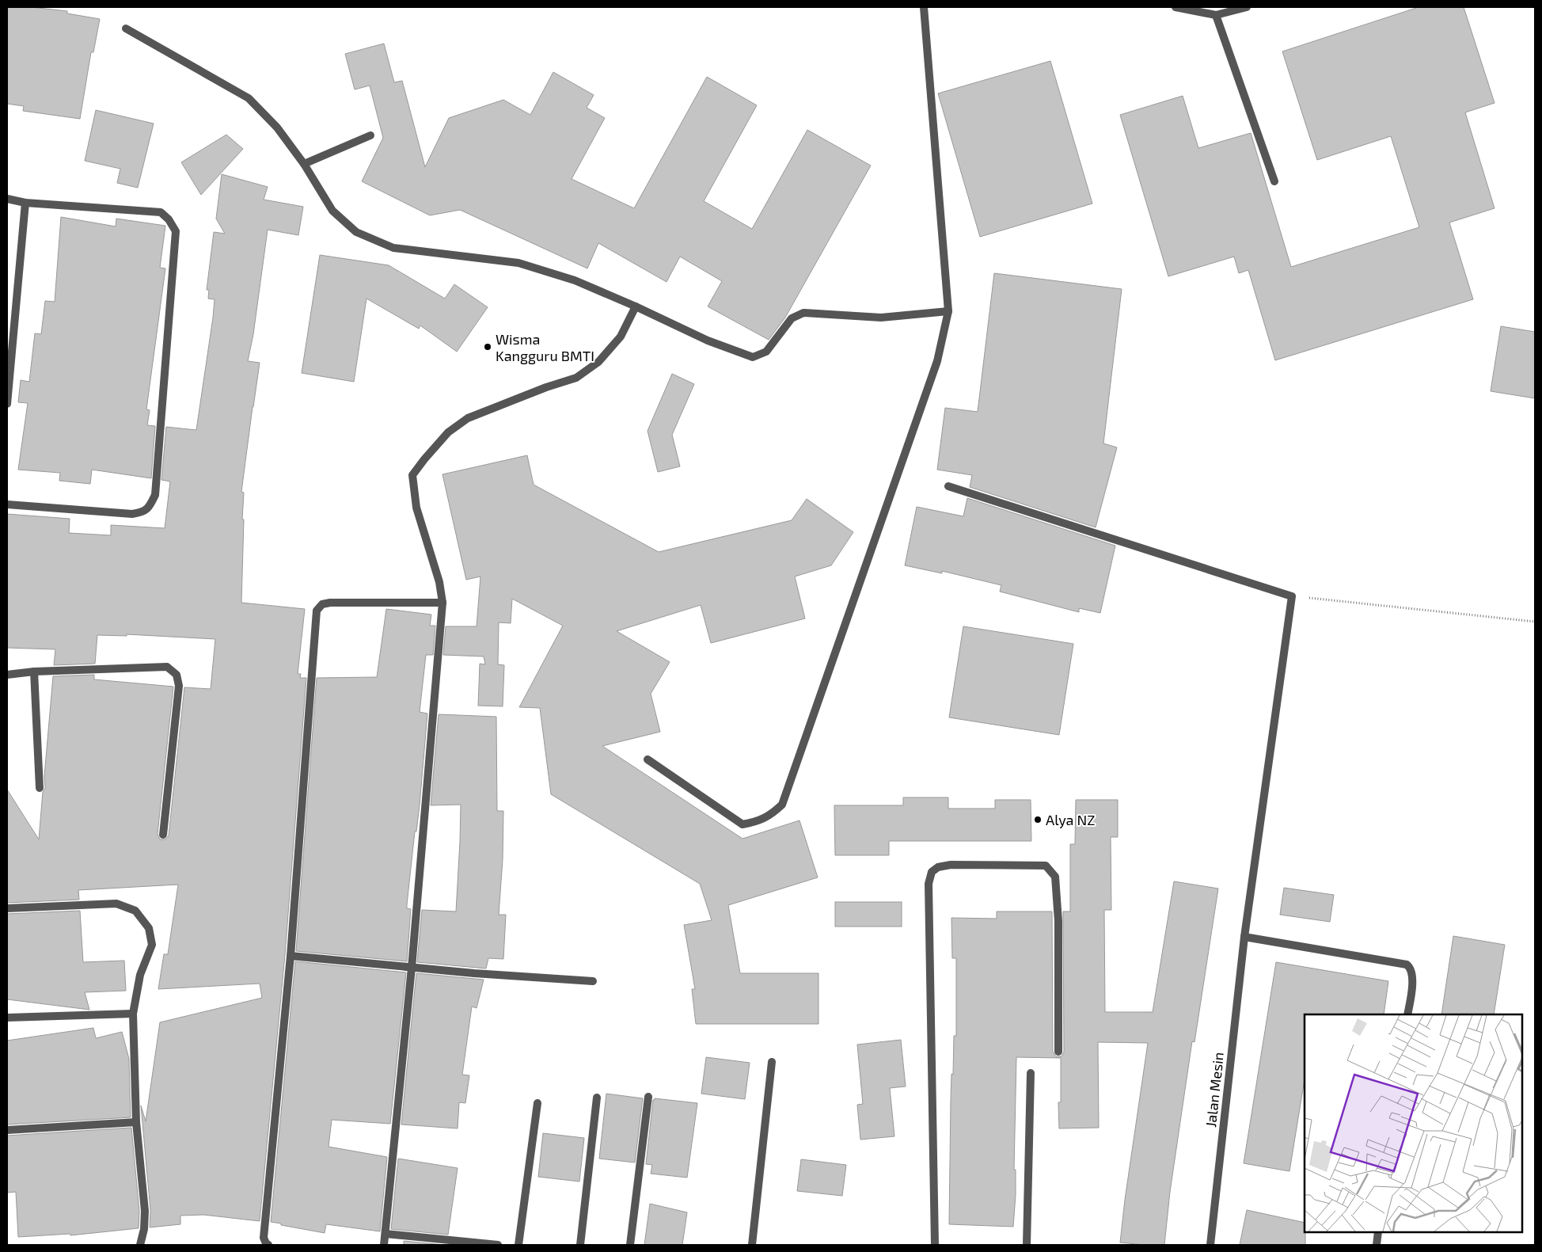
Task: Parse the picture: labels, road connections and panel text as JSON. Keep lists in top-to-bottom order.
{
  "streets": {
    "street": ["Jalan Mesin"]
  },
  "places": ["Wisma Kangguru BMTI", "Alya NZ"]
}
